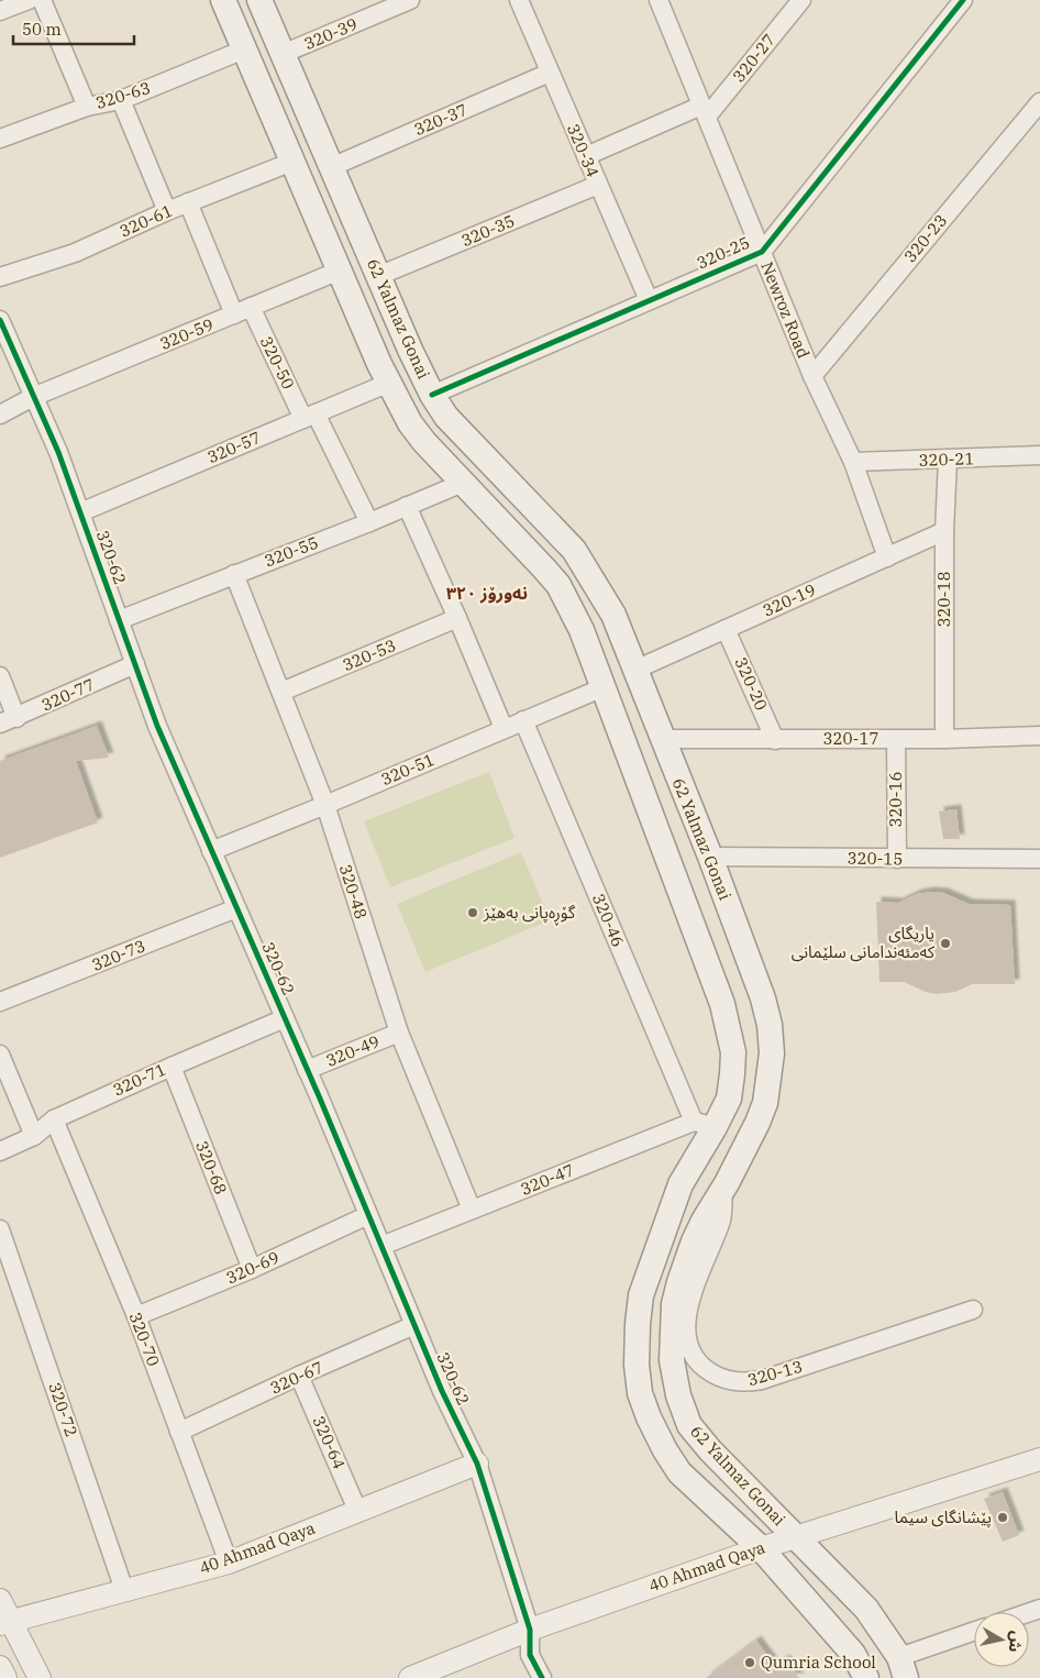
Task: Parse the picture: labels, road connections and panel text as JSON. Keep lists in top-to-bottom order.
{
  "streets": {
    "main road": ["62 Yalmaz Gonai"],
    "street": [
      "320-39",
      "320-27",
      "320-63",
      "320-37",
      "320-34",
      "320-61",
      "320-35",
      "320-23",
      "320-25",
      "Newroz Road",
      "320-59",
      "320-50",
      "320-57",
      "320-21",
      "320-55",
      "320-62",
      "320-18",
      "320-19",
      "320-53",
      "320-20",
      "320-77",
      "320-17",
      "320-51",
      "320-16",
      "320-15",
      "320-48",
      "320-46",
      "320-73",
      "320-49",
      "320-71",
      "320-68",
      "320-47",
      "320-69",
      "320-70",
      "320-13",
      "320-67",
      "320-72",
      "320-64",
      "40 Ahmad Qaya"
    ]
  },
  "crossings": [
    ["320-39", "62 Yalmaz Gonai"],
    ["320-27", "Newroz Road"],
    ["320-63", "62 Yalmaz Gonai"],
    ["320-37", "320-34"],
    ["320-37", "62 Yalmaz Gonai"],
    ["320-34", "320-35"],
    ["320-34", "320-25"],
    ["320-61", "62 Yalmaz Gonai"],
    ["320-61", "320-50"],
    ["320-35", "62 Yalmaz Gonai"],
    ["320-23", "Newroz Road"],
    ["320-25", "Newroz Road"],
    ["320-25", "62 Yalmaz Gonai"],
    ["Newroz Road", "320-21"],
    ["Newroz Road", "320-19"],
    ["62 Yalmaz Gonai", "320-59"],
    ["62 Yalmaz Gonai", "320-57"],
    ["62 Yalmaz Gonai", "320-55"],
    ["62 Yalmaz Gonai", "320-19"],
    ["62 Yalmaz Gonai", "320-17"],
    ["62 Yalmaz Gonai", "320-51"],
    ["62 Yalmaz Gonai", "320-15"],
    ["62 Yalmaz Gonai", "320-46"],
    ["62 Yalmaz Gonai", "320-47"],
    ["62 Yalmaz Gonai", "320-13"],
    ["62 Yalmaz Gonai", "40 Ahmad Qaya"],
    ["320-59", "320-50"],
    ["320-59", "320-62"],
    ["320-50", "320-57"],
    ["320-50", "320-55"],
    ["320-57", "320-62"],
    ["320-21", "320-18"],
    ["320-55", "320-62"],
    ["320-55", "320-48"],
    ["320-62", "320-77"],
    ["320-62", "320-51"],
    ["320-62", "320-73"],
    ["320-62", "320-49"],
    ["320-62", "320-71"],
    ["320-62", "320-47"],
    ["320-62", "320-69"],
    ["320-62", "320-67"],
    ["320-62", "40 Ahmad Qaya"],
    ["320-18", "320-19"],
    ["320-18", "320-17"],
    ["320-19", "320-20"],
    ["320-53", "320-48"],
    ["320-20", "320-17"],
    ["320-17", "320-16"],
    ["320-51", "320-48"],
    ["320-51", "320-46"],
    ["320-16", "320-15"],
    ["320-48", "320-49"],
    ["320-48", "320-47"],
    ["320-46", "320-47"],
    ["320-71", "320-68"],
    ["320-71", "320-70"],
    ["320-68", "320-69"],
    ["320-69", "320-70"],
    ["320-70", "320-67"],
    ["320-70", "40 Ahmad Qaya"],
    ["320-67", "320-64"],
    ["320-72", "40 Ahmad Qaya"],
    ["320-64", "40 Ahmad Qaya"]
  ],
  "districts": ["نەورۆز ٣٢٠"],
  "places": [
    "گۆڕەپانی بەهێز",
    "یاریگای کەمئەندامانی سلێمانی",
    "پێشانگای سیما",
    "Qumria School"
  ],
  "scale_bar": "50 m",
  "north": "right"
}
